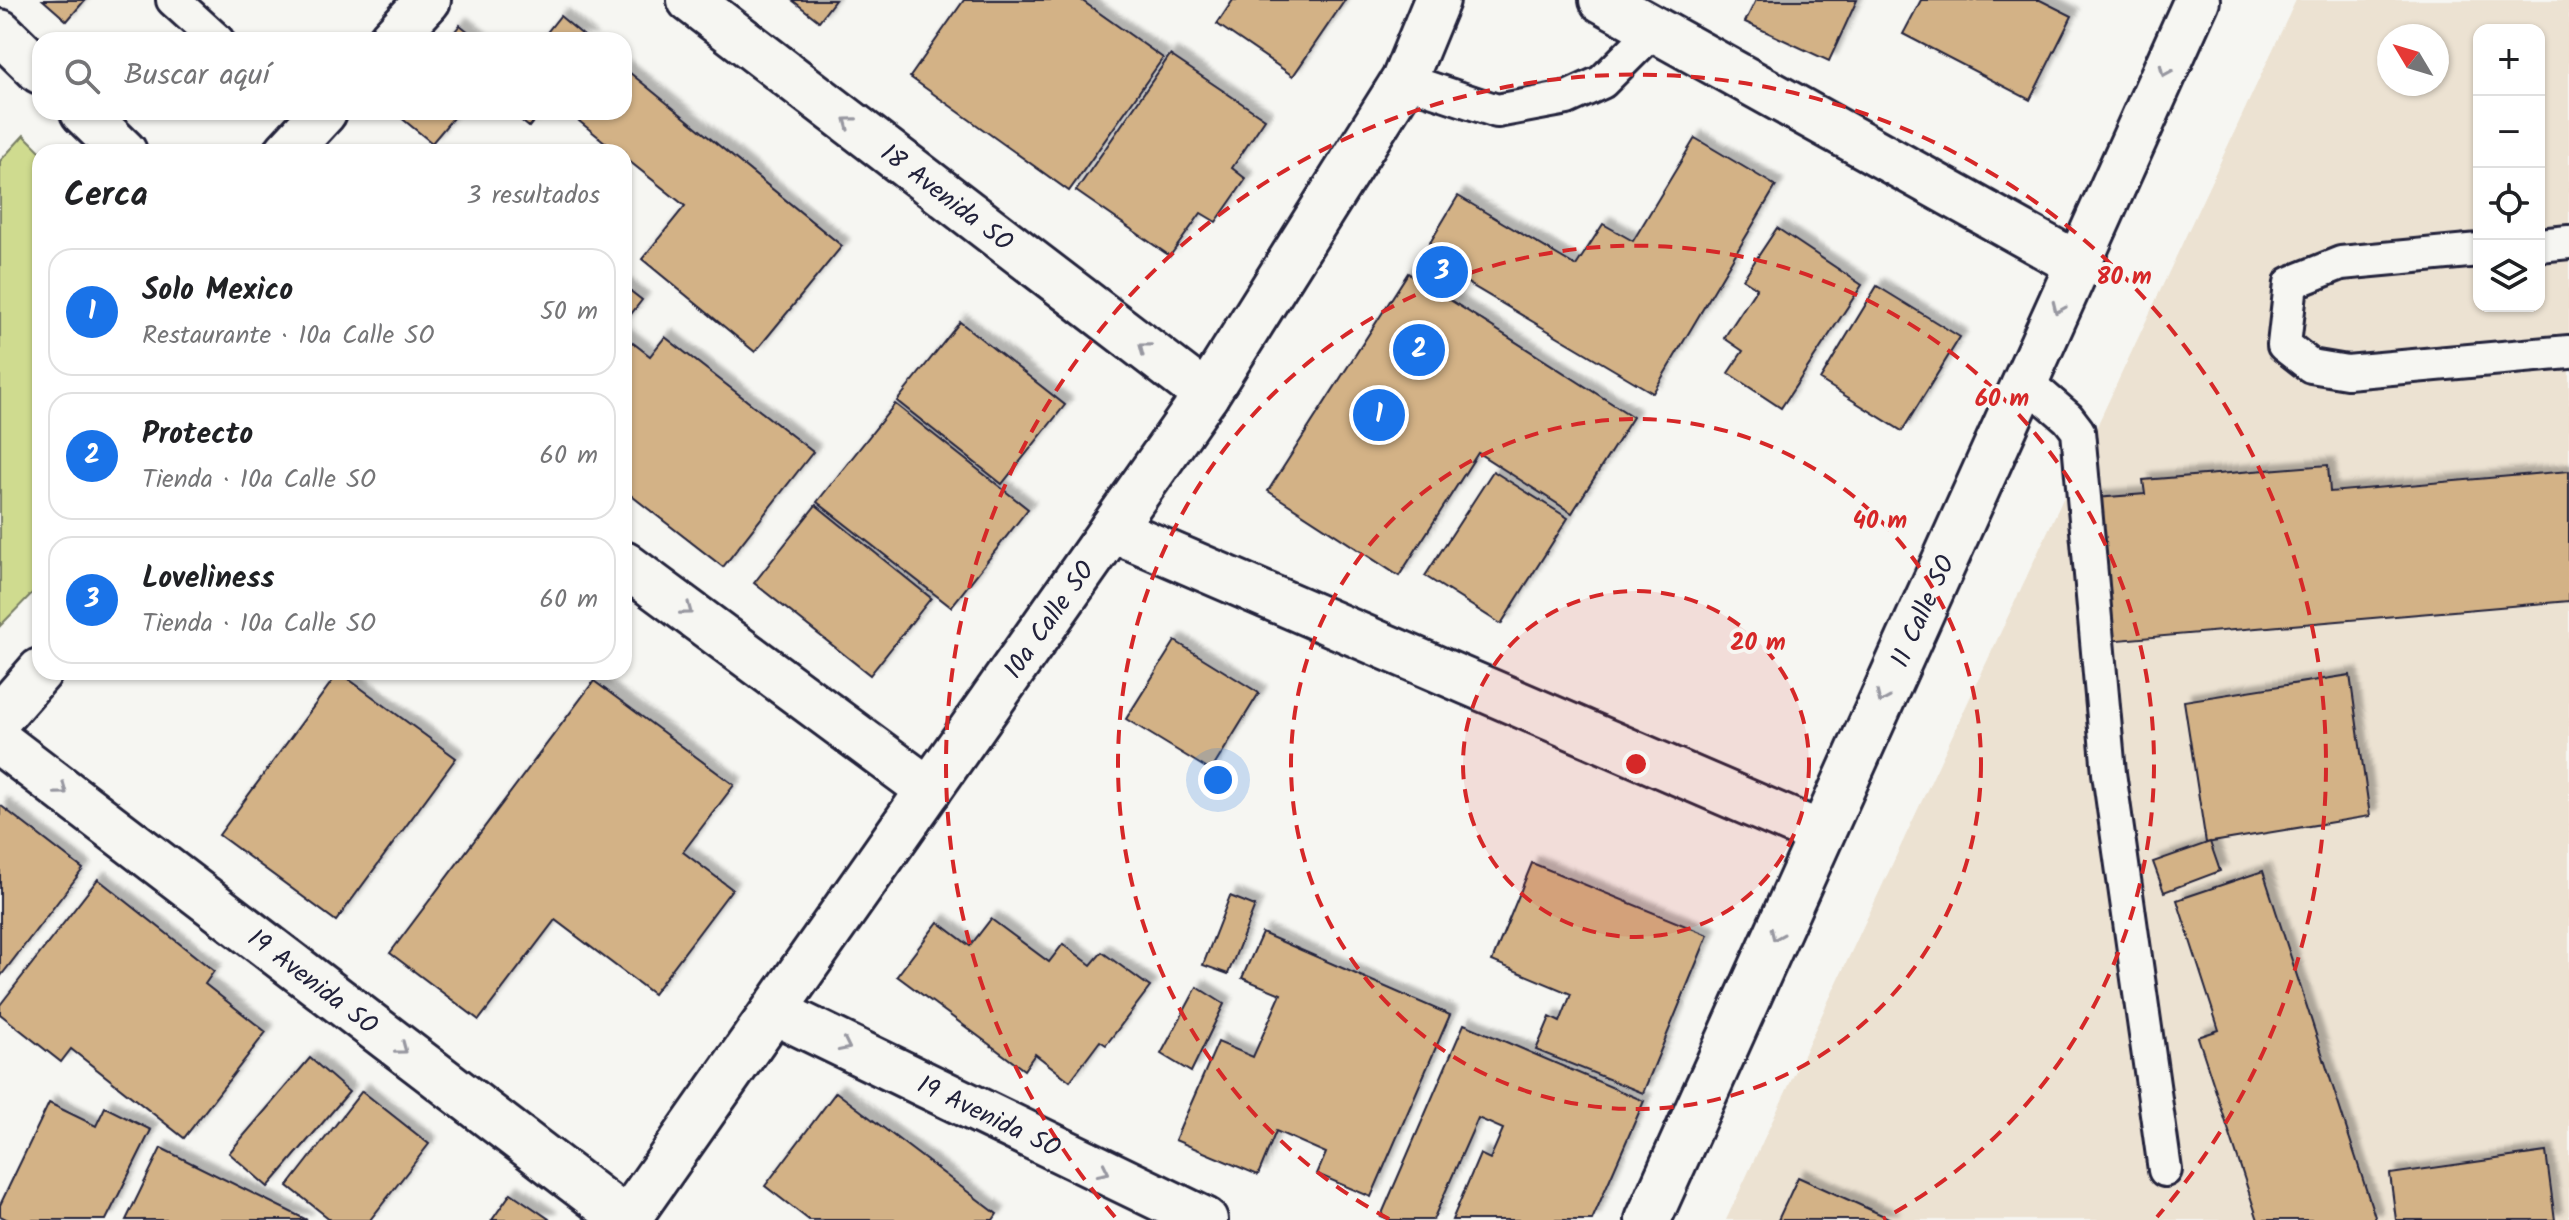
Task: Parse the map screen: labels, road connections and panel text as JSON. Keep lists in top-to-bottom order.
{
  "streets": {
    "street": [
      "18 Avenida SO",
      "11 Calle SO",
      "10a Calle SO",
      "19 Avenida SO"
    ]
  },
  "crossings": [
    ["18 Avenida SO", "10a Calle SO"],
    ["10a Calle SO", "19 Avenida SO"]
  ],
  "one_way": ["18 Avenida SO", "11 Calle SO", "19 Avenida SO"],
  "north": "top left",
  "page": {
    "map_buttons": ["+", "−"],
    "search": "Buscar aquí",
    "heading": ["Cerca", "3 resultados"],
    "pins": ["3", "2", "1"],
    "list": [
      {
        "mark": "1",
        "name": "Solo Mexico",
        "note": "Restaurante · 10a Calle SO",
        "value": "50 m"
      },
      {
        "mark": "2",
        "name": "Protecto",
        "note": "Tienda · 10a Calle SO",
        "value": "60 m"
      },
      {
        "mark": "3",
        "name": "Loveliness",
        "note": "Tienda · 10a Calle SO",
        "value": "60 m"
      }
    ]
  },
  "rings": [
    "80 m",
    "60 m",
    "40 m",
    "20 m"
  ]
}
